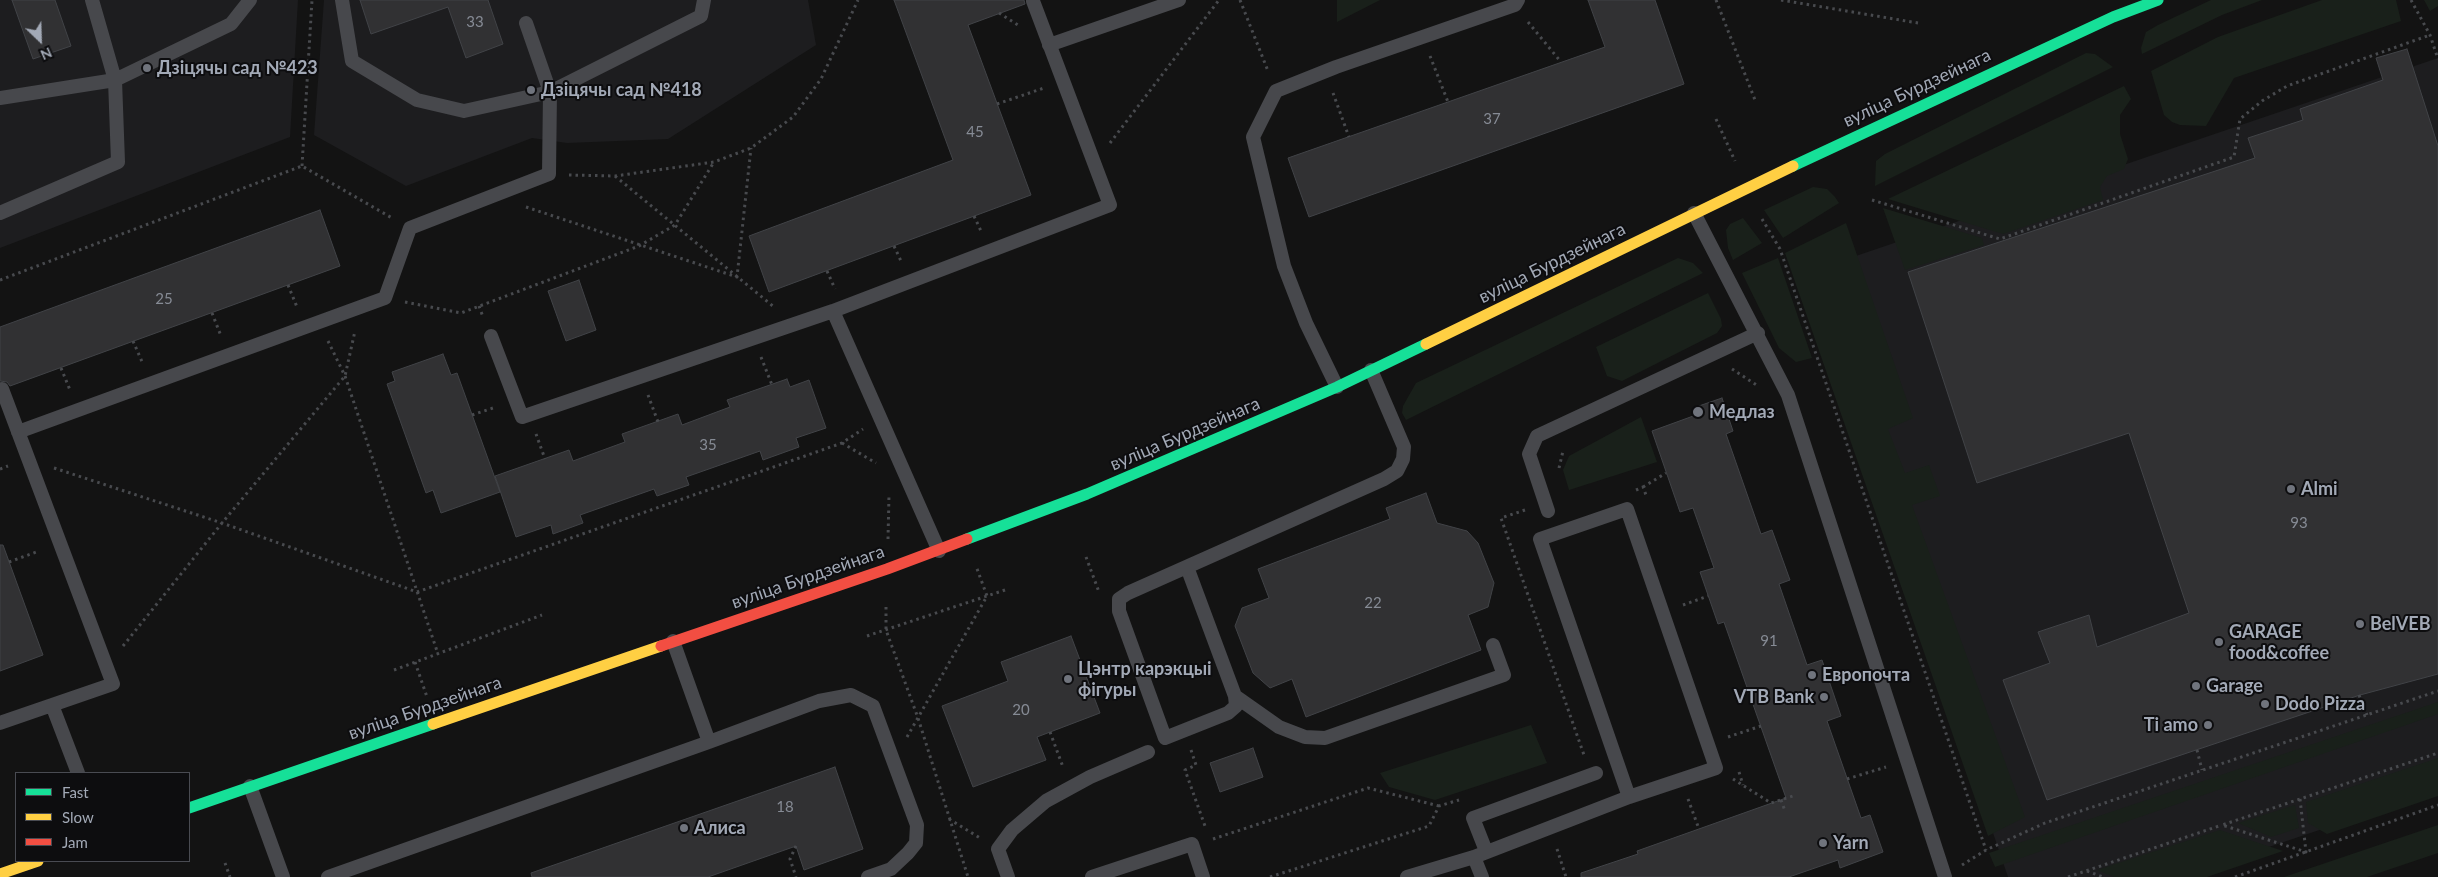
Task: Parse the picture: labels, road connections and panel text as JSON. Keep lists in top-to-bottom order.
{
  "streets": {
    "street": ["вуліца Бурдзейнага"]
  },
  "places": [
    "Дзіцячы сад №423",
    "Дзіцячы сад №418",
    "Медлаз",
    "Almi",
    "BelVEB",
    "GARAGE food&coffee",
    "Европочта",
    "Цэнтр карэкцыі фігуры",
    "Garage",
    "VTB Bank",
    "Dodo Pizza",
    "Ti amo",
    "Алиса",
    "Yarn"
  ],
  "house_numbers": [
    "33",
    "37",
    "45",
    "25",
    "35",
    "93",
    "22",
    "91",
    "20",
    "18"
  ],
  "legend": ["Fast", "Slow", "Jam"],
  "north": "bottom right"
}
